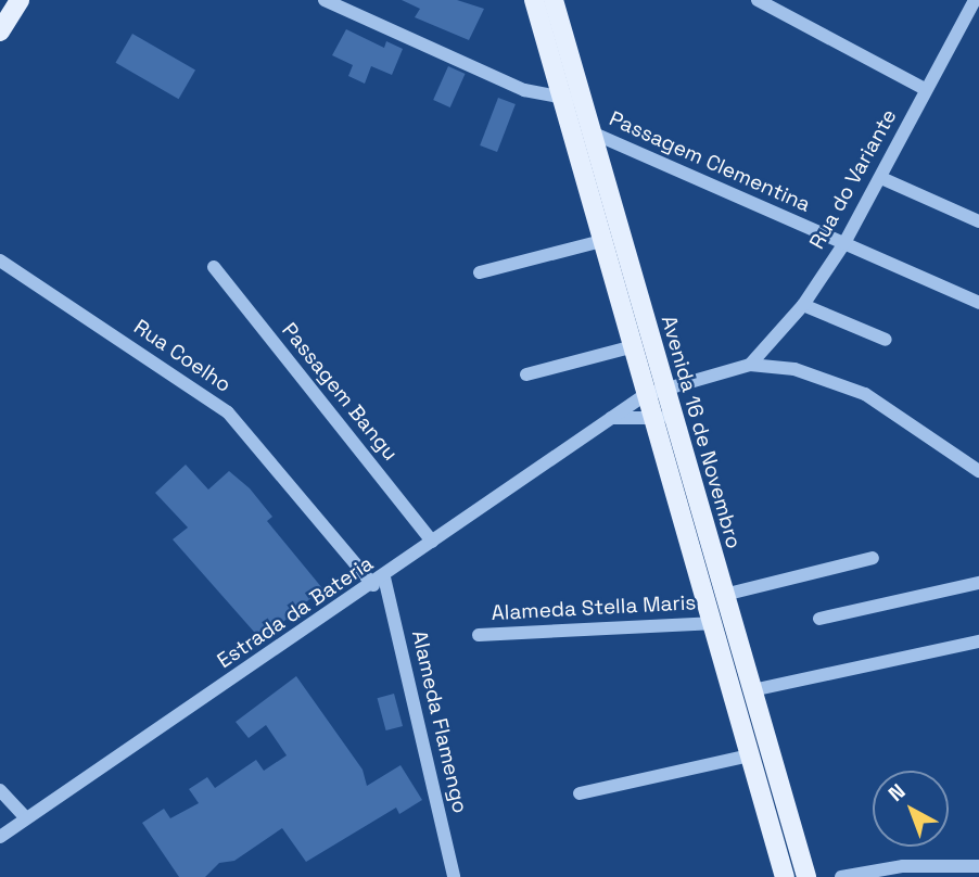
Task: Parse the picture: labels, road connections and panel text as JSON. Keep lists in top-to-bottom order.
{
  "streets": {
    "main road": ["Avenida 16 de Novembro"],
    "street": [
      "Passagem Clementina",
      "Rua do Variante",
      "Rua Coelho",
      "Passagem Bangu",
      "Alameda Stella Maris",
      "Estrada da Bateria",
      "Alameda Flamengo"
    ]
  },
  "crossings": [
    ["Passagem Clementina", "Rua do Variante"],
    ["Passagem Clementina", "Avenida 16 de Novembro"],
    ["Rua do Variante", "Estrada da Bateria"],
    ["Rua Coelho", "Estrada da Bateria"],
    ["Rua Coelho", "Alameda Flamengo"],
    ["Passagem Bangu", "Estrada da Bateria"],
    ["Avenida 16 de Novembro", "Alameda Stella Maris"],
    ["Avenida 16 de Novembro", "Estrada da Bateria"],
    ["Estrada da Bateria", "Alameda Flamengo"]
  ],
  "north": "top left"
}
